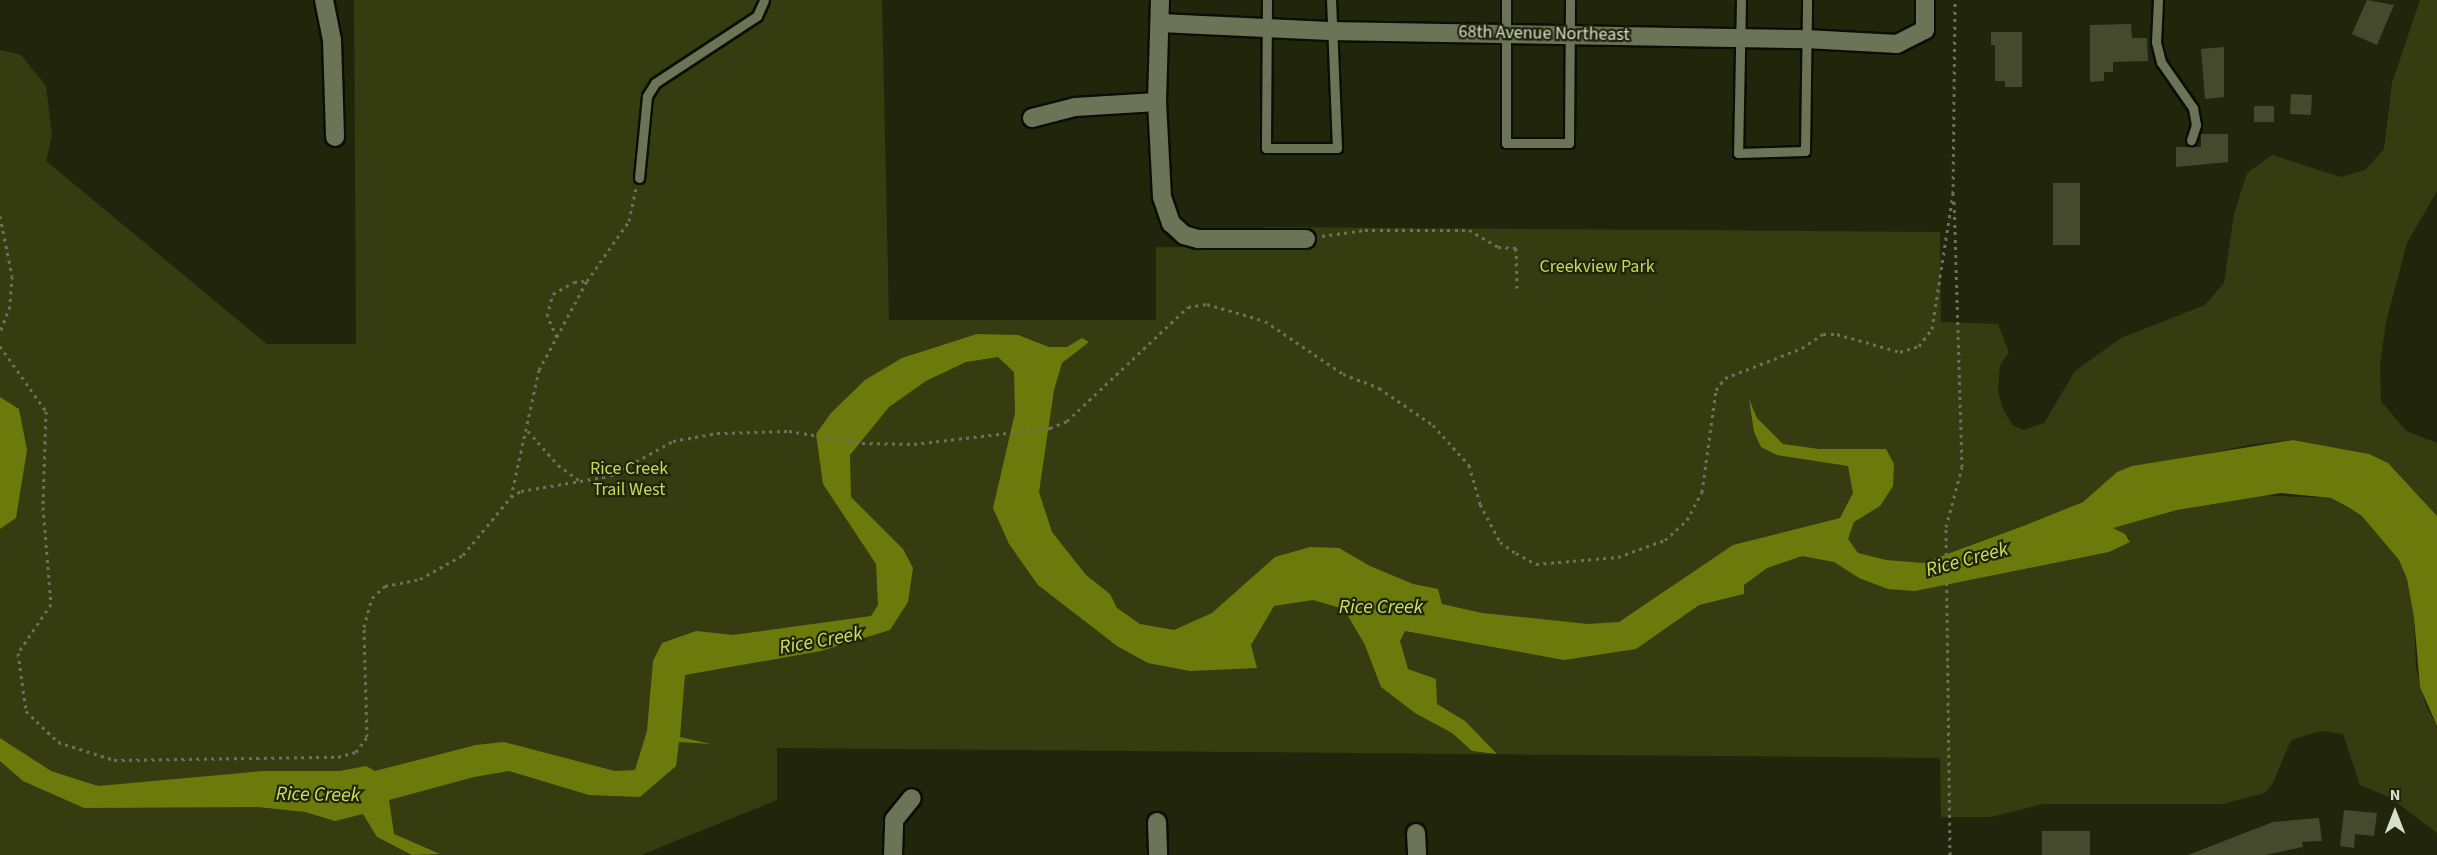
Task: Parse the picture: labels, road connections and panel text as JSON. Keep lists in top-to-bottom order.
{
  "streets": {
    "street": ["68th Avenue Northeast"]
  },
  "water": ["Rice Creek"],
  "parks": ["Creekview Park", "Rice Creek Trail West"],
  "north": "top"
}
